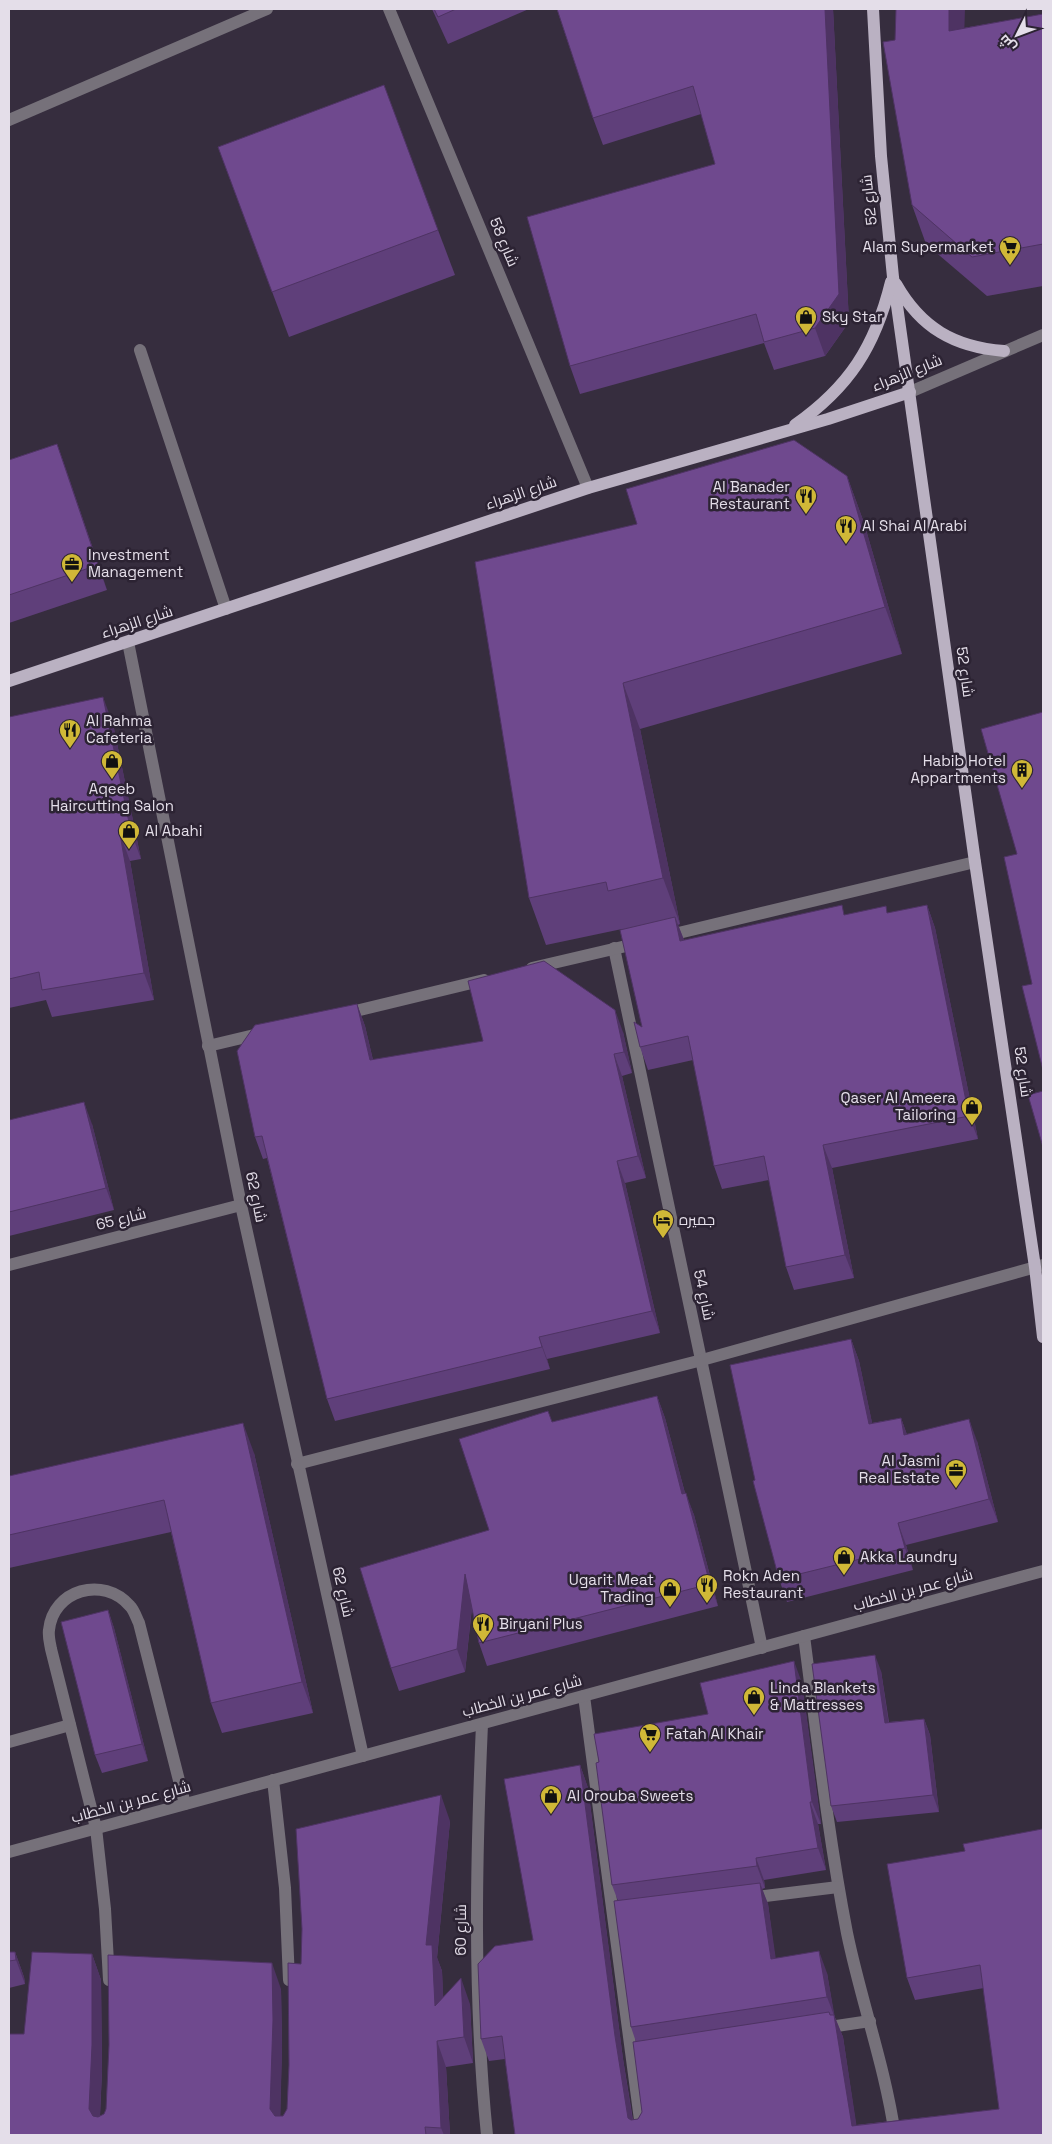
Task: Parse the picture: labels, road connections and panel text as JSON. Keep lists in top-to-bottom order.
{
  "streets": {
    "main road": ["شارع 52", "شارع الزهراء"],
    "street": [
      "شارع 58",
      "شارع 62",
      "شارع 65",
      "شارع 54",
      "شارع عمر بن الخطاب",
      "شارع 60"
    ]
  },
  "crossings": [
    ["شارع 52", "شارع الزهراء"],
    ["شارع 58", "شارع الزهراء"],
    ["شارع الزهراء", "شارع 62"],
    ["شارع 62", "شارع 65"],
    ["شارع 62", "شارع عمر بن الخطاب"],
    ["شارع 54", "شارع عمر بن الخطاب"],
    ["شارع عمر بن الخطاب", "شارع 60"]
  ],
  "places": {
    "supermarket": ["Alam Supermarket", "Fatah Al Khair"],
    "shop": [
      "Sky Star",
      "Aqeeb Haircutting Salon",
      "Al Abahi",
      "Qaser Al Ameera Tailoring",
      "Akka Laundry",
      "Ugarit Meat Trading",
      "Linda Blankets & Mattresses",
      "Al Orouba Sweets"
    ],
    "restaurant": [
      "Al Banader Restaurant",
      "Al Shai Al Arabi",
      "Al Rahma Cafeteria",
      "Rokn Aden Restaurant",
      "Biryani Plus"
    ],
    "office": ["Investment Management", "Al Jasmi Real Estate"],
    "building": ["Habib Hotel Appartments"],
    "hotel": ["جميره"]
  },
  "north": "bottom left"
}
